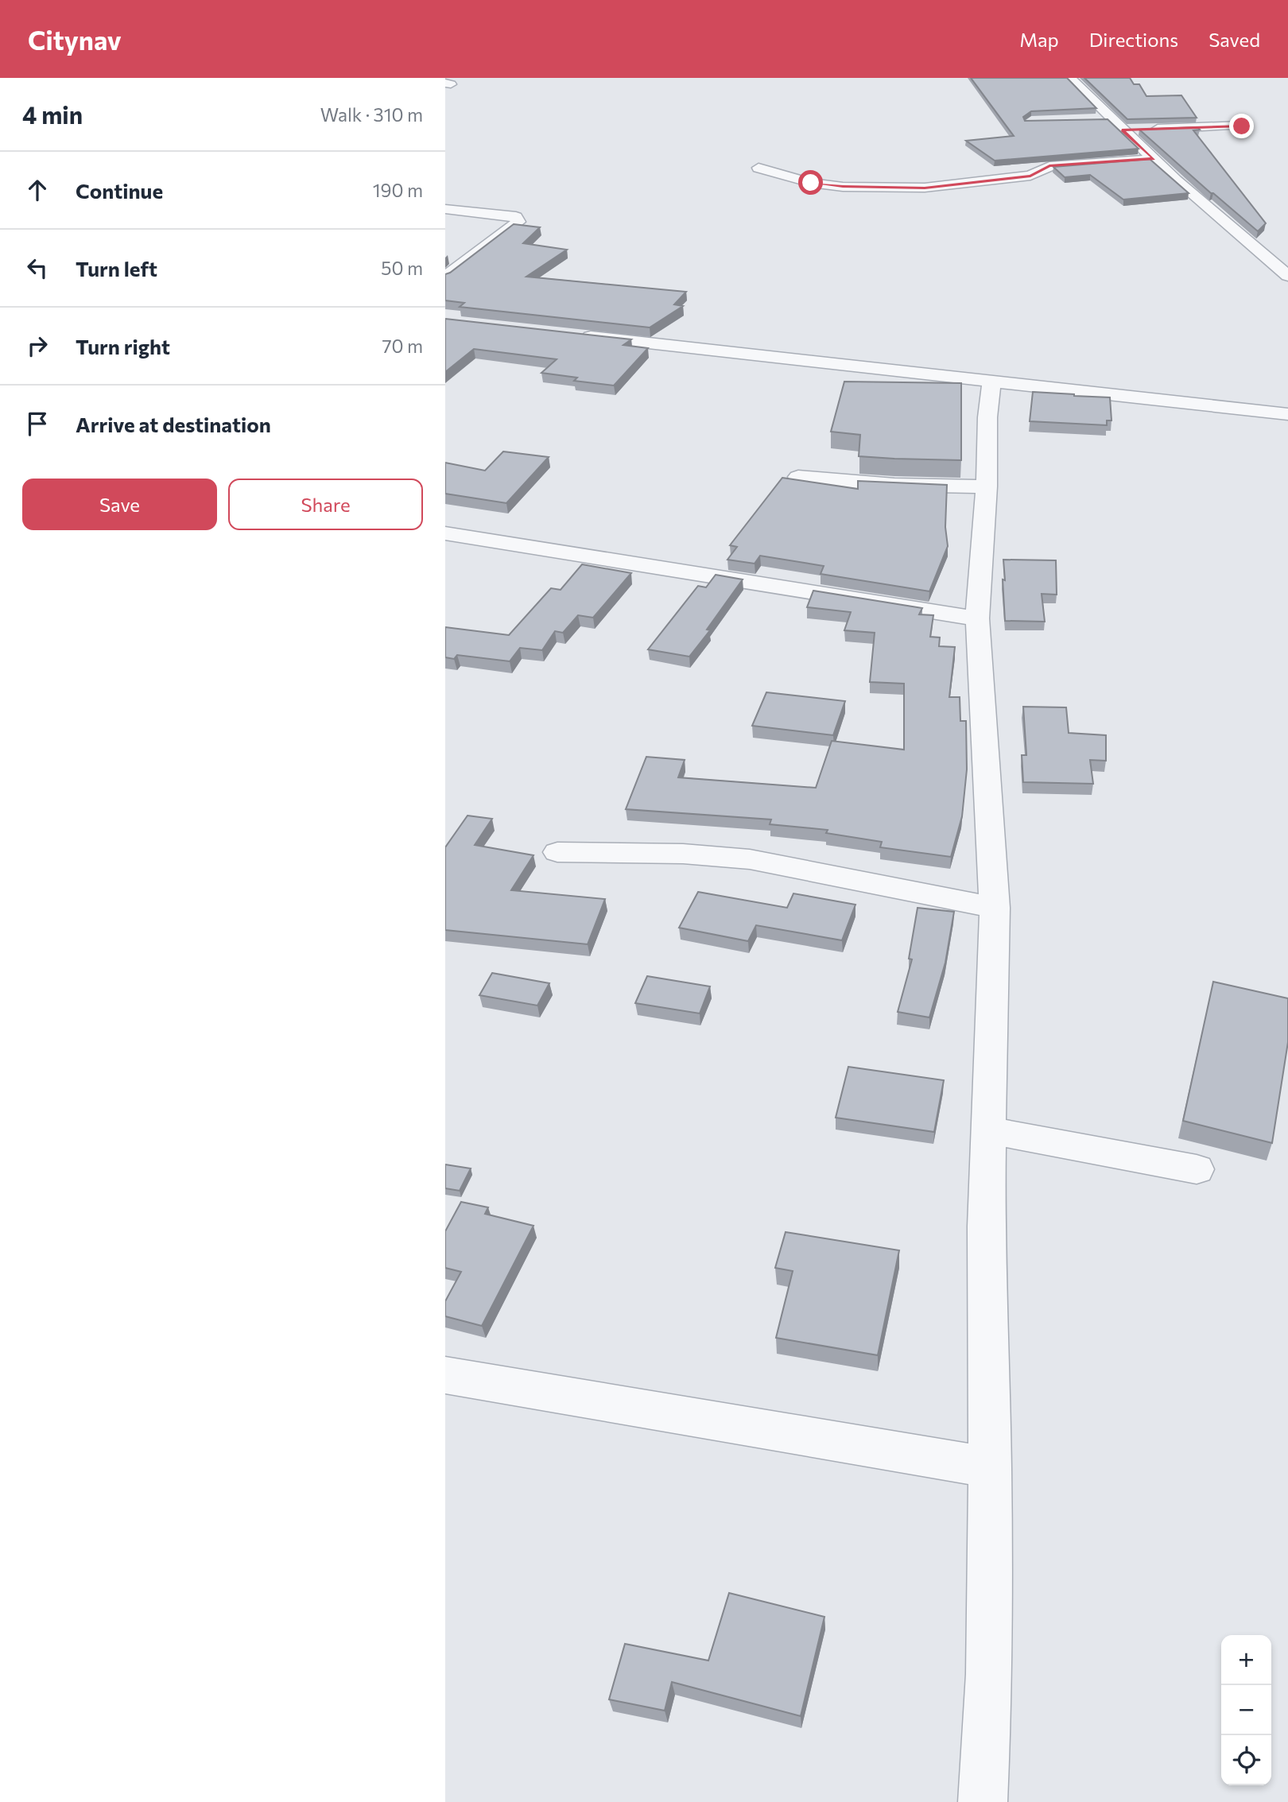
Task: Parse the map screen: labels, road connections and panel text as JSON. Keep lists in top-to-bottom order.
{
  "page": {
    "header": "Citynav",
    "nav": ["Map", "Directions", "Saved"],
    "heading": ["4 min", "Walk · 310 m"],
    "list": [
      ["Continue", "190 m"],
      ["Turn left", "50 m"],
      ["Turn right", "70 m"],
      "Arrive at destination"
    ],
    "buttons": ["Save", "Share"],
    "map_buttons": ["+", "−"]
  }
}
